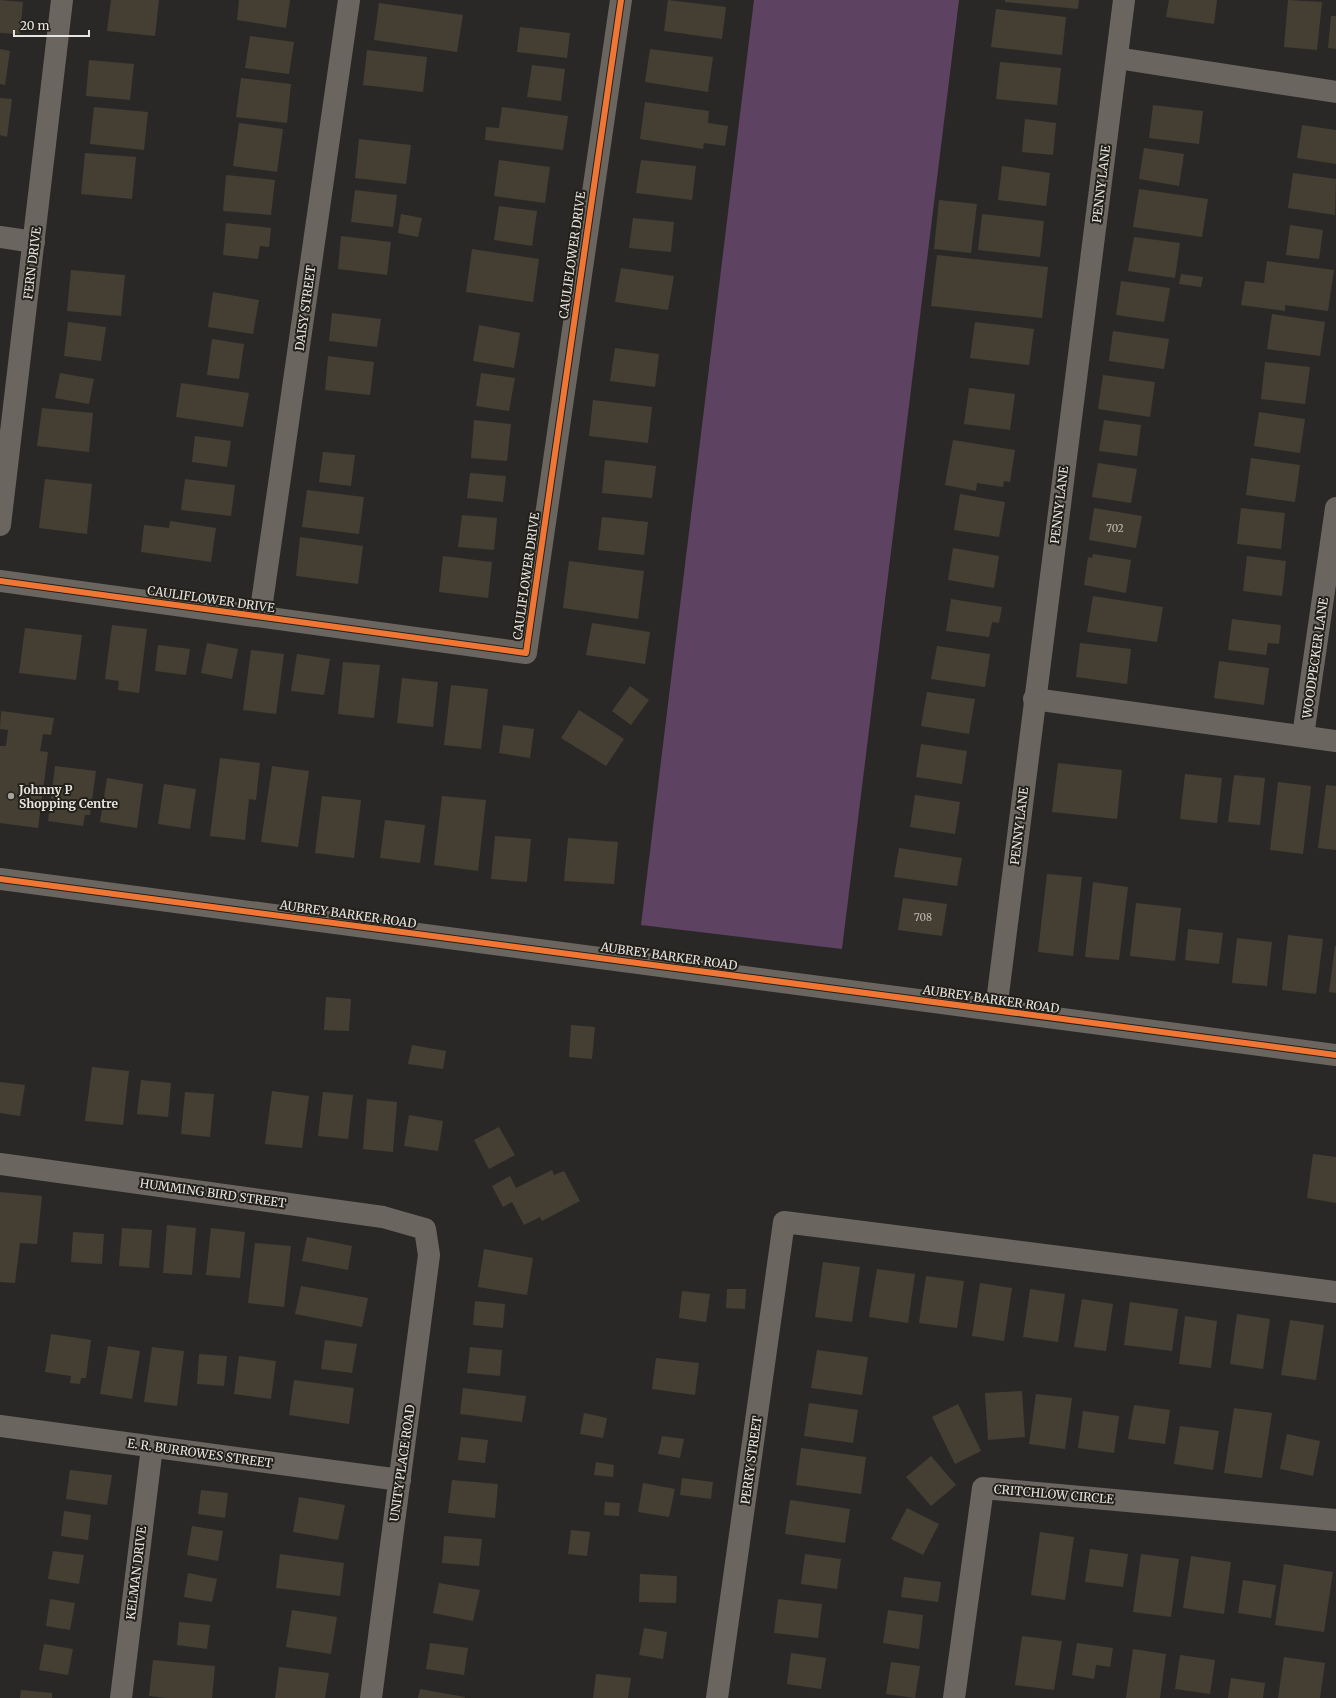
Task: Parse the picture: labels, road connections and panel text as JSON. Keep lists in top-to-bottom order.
{
  "streets": {
    "street": [
      "PENNY LANE",
      "CAULIFLOWER DRIVE",
      "FERN DRIVE",
      "DAISY STREET",
      "WOODPECKER LANE",
      "AUBREY BARKER ROAD",
      "HUMMING BIRD STREET",
      "E. R. BURROWES STREET",
      "PERRY STREET",
      "UNITY PLACE ROAD",
      "CRITCHLOW CIRCLE",
      "KELMAN DRIVE"
    ]
  },
  "crossings": [
    ["PENNY LANE", "AUBREY BARKER ROAD"],
    ["CAULIFLOWER DRIVE", "DAISY STREET"],
    ["HUMMING BIRD STREET", "UNITY PLACE ROAD"],
    ["E. R. BURROWES STREET", "UNITY PLACE ROAD"],
    ["E. R. BURROWES STREET", "KELMAN DRIVE"]
  ],
  "places": ["Johnny P Shopping Centre"],
  "house_numbers": ["702", "708"],
  "scale_bar": "20 m"
}
